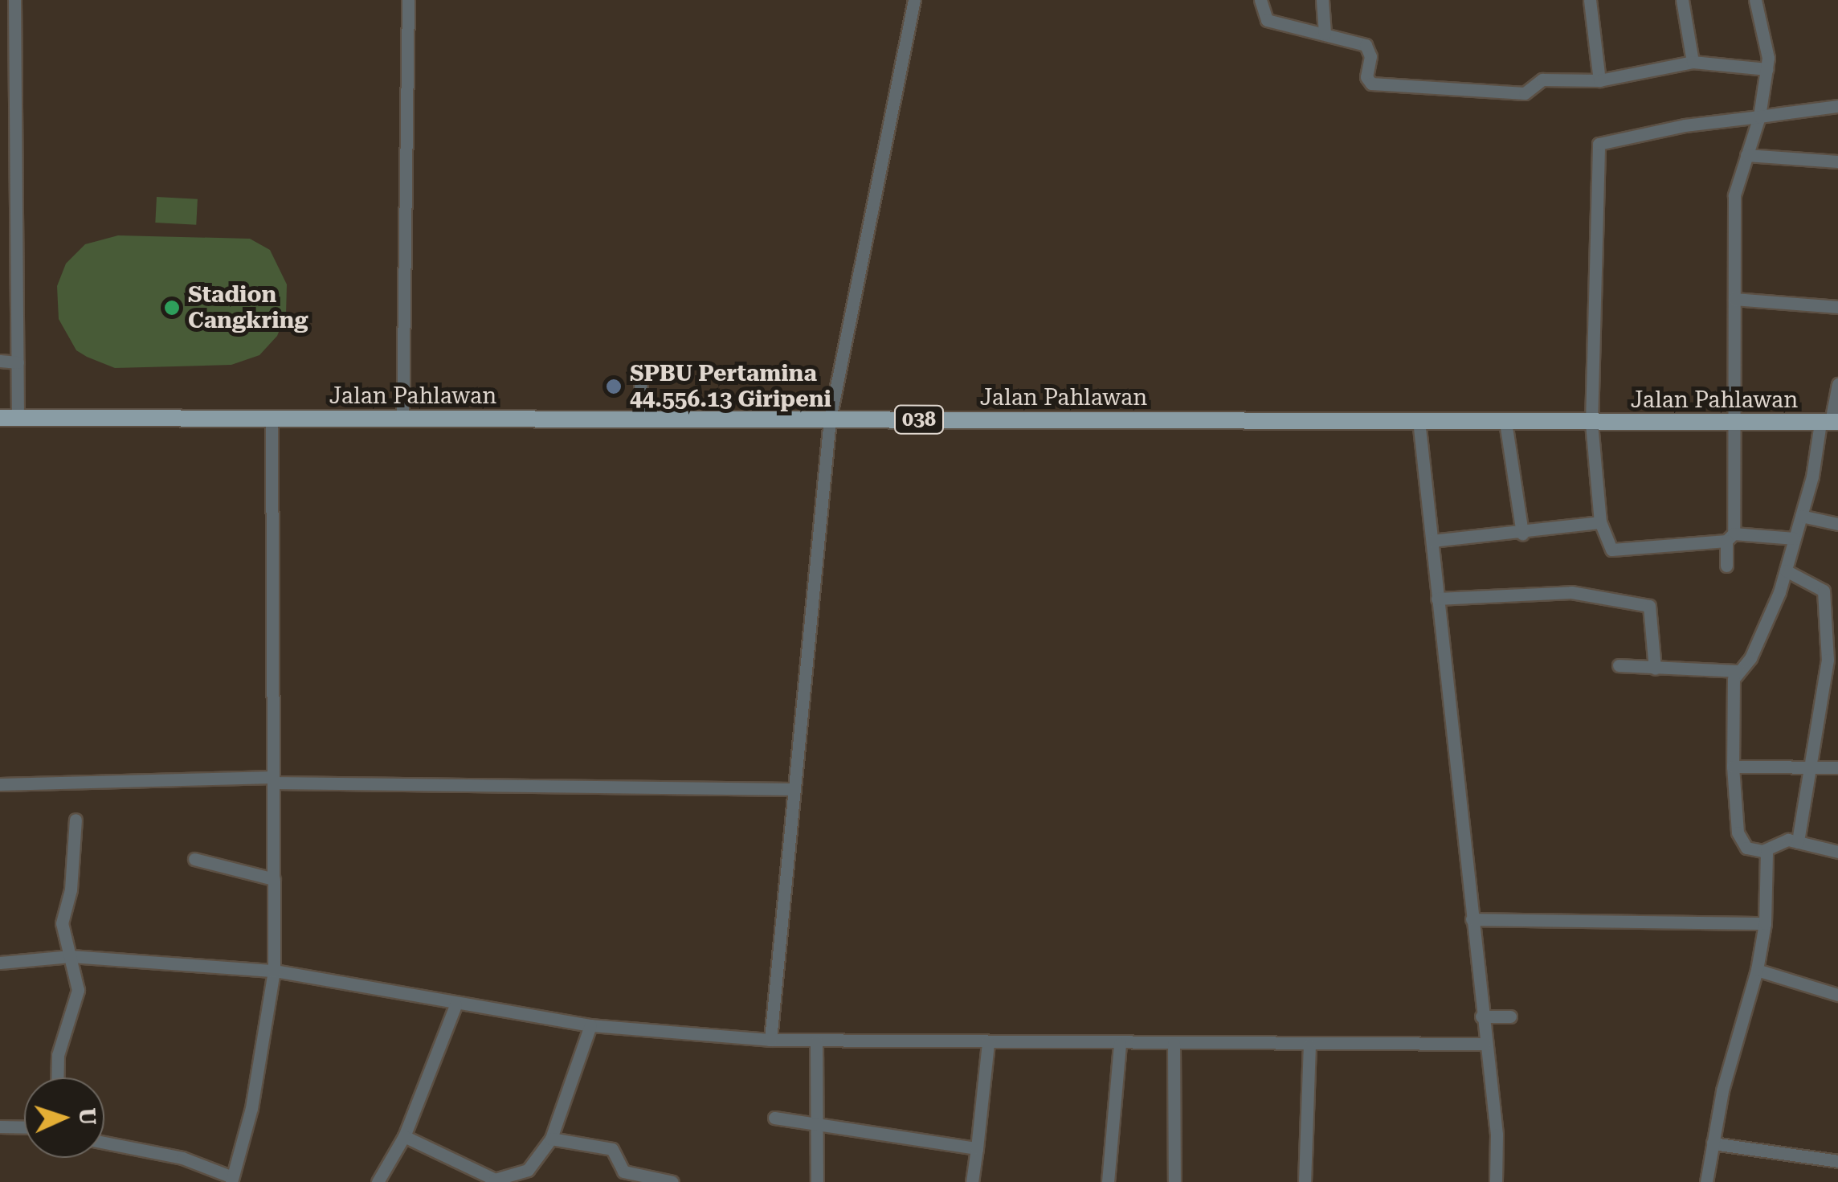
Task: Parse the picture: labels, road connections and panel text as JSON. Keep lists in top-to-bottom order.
{
  "streets": {
    "main road": ["Jalan Pahlawan", "038"]
  },
  "places": ["Stadion Cangkring", "SPBU Pertamina 44.556.13 Giripeni"],
  "north": "right"
}
